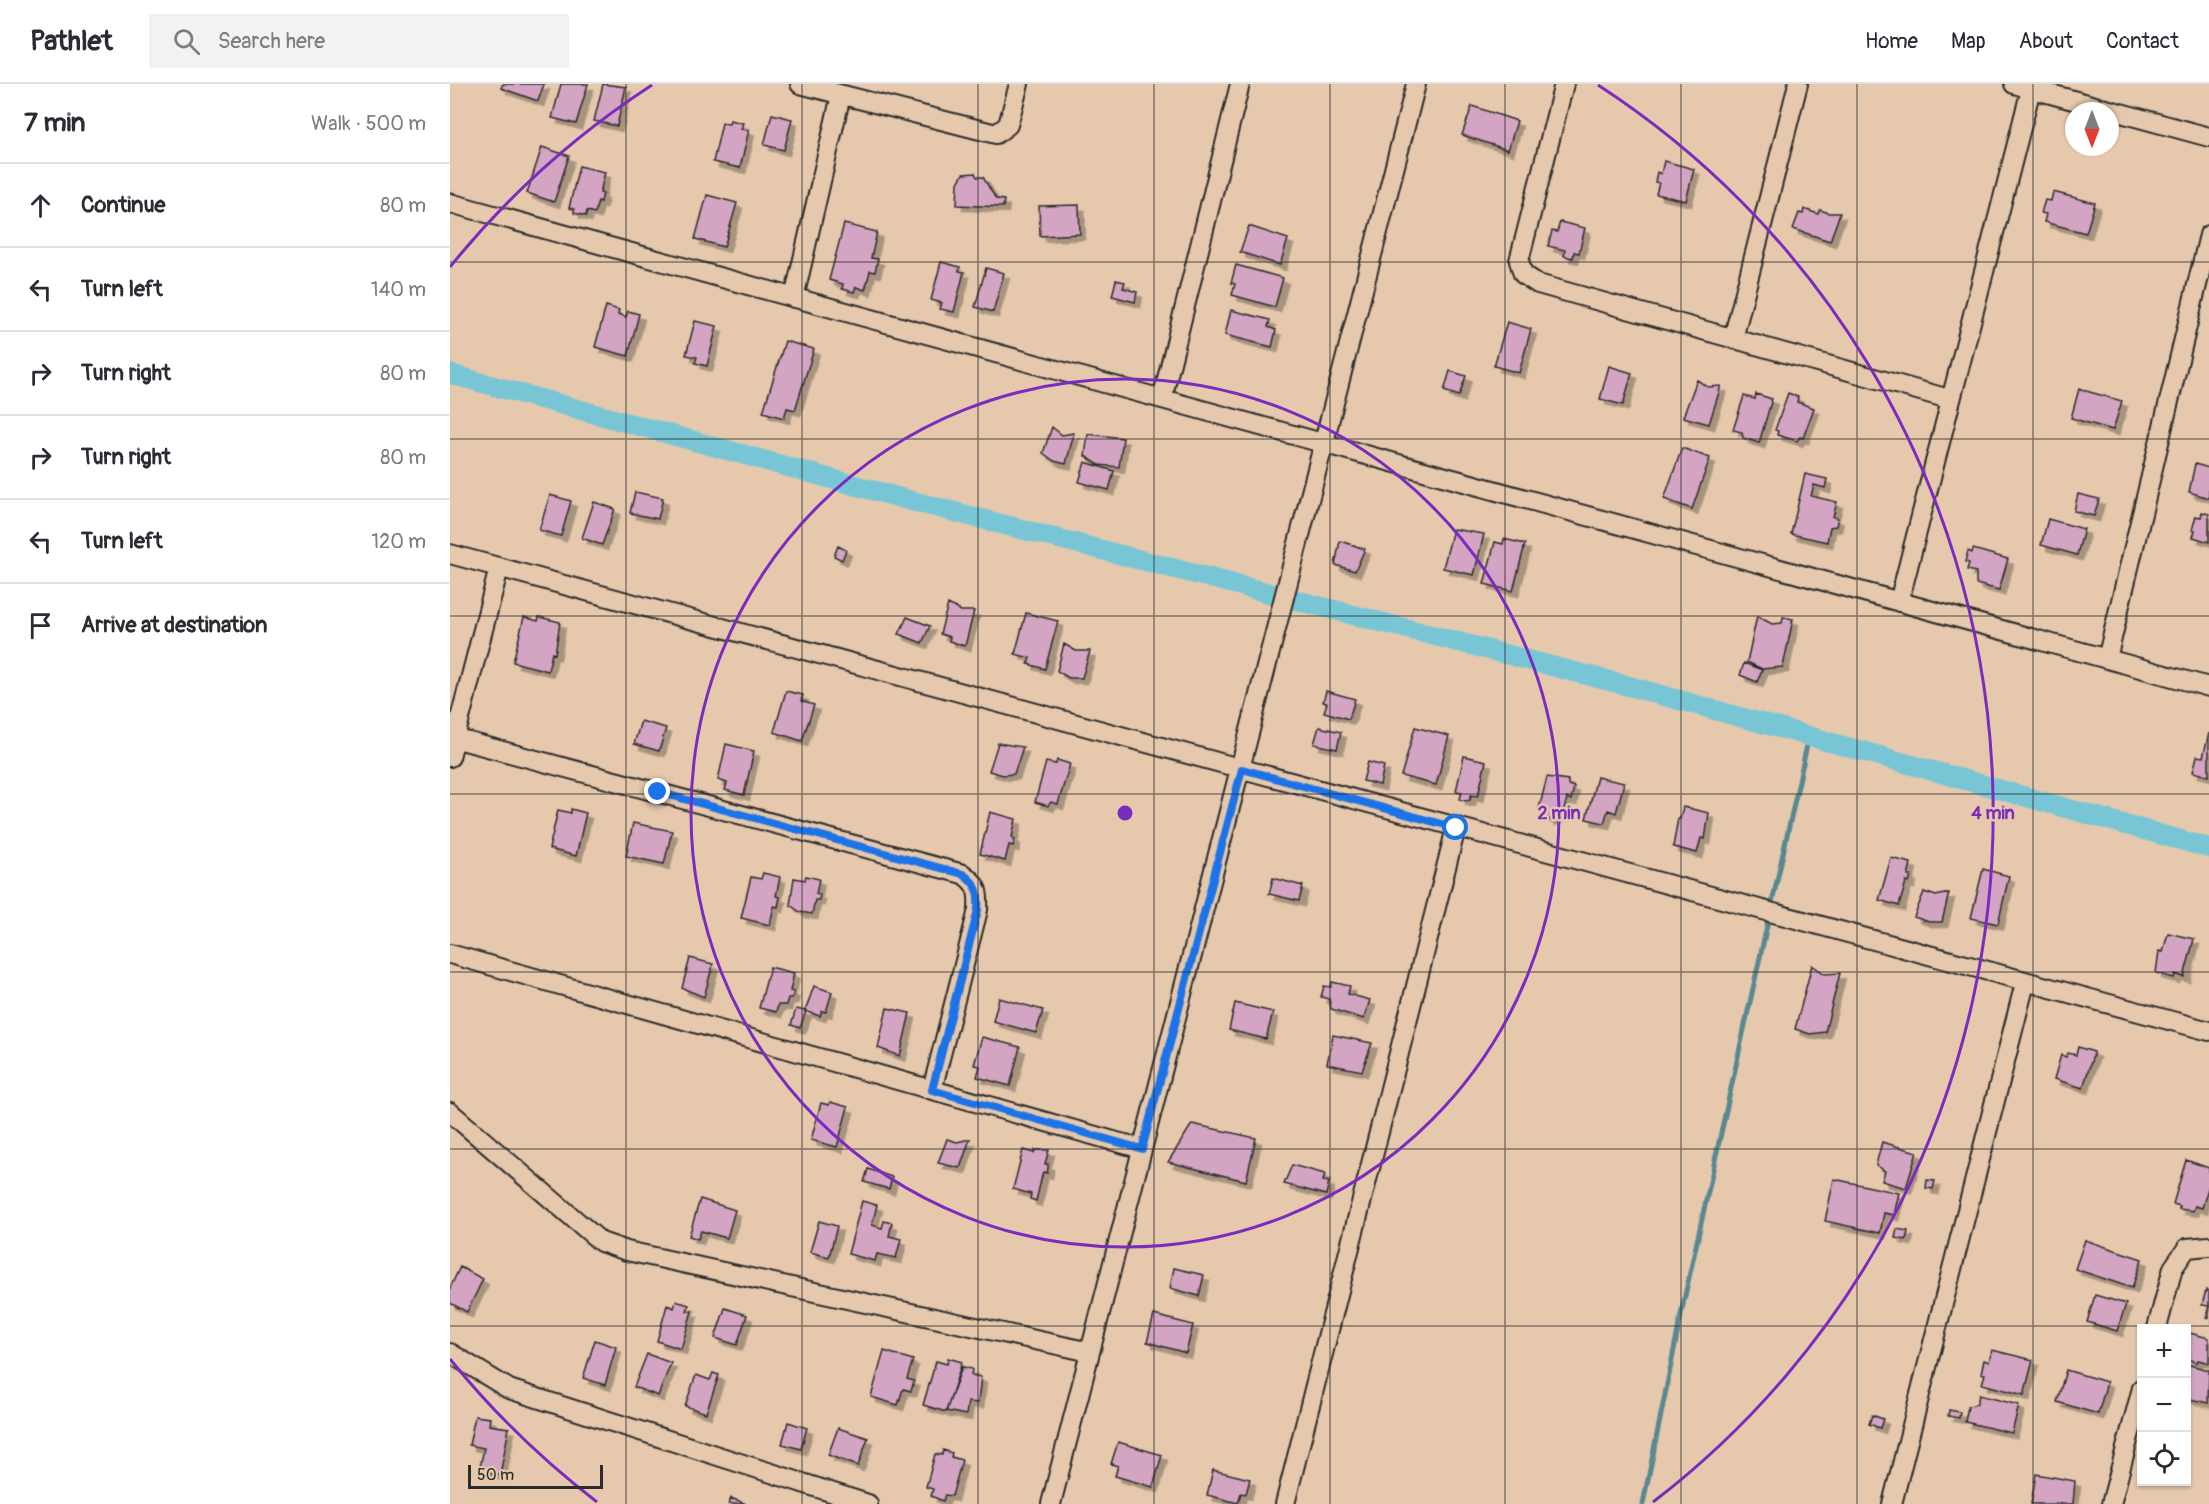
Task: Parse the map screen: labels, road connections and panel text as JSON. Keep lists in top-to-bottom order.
{
  "scale_bar": "50 m",
  "north": "bottom",
  "page": {
    "header": "Pathlet",
    "search": "Search here",
    "nav": [
      "Home",
      "Map",
      "About",
      "Contact"
    ],
    "heading": ["7 min", "Walk · 500 m"],
    "list": [
      ["Continue", "80 m"],
      ["Turn left", "140 m"],
      ["Turn right", "80 m"],
      ["Turn right", "80 m"],
      ["Turn left", "120 m"],
      "Arrive at destination"
    ],
    "map_buttons": ["+", "−"],
    "scale": "50 m"
  },
  "rings": ["2 min", "4 min"]
}
